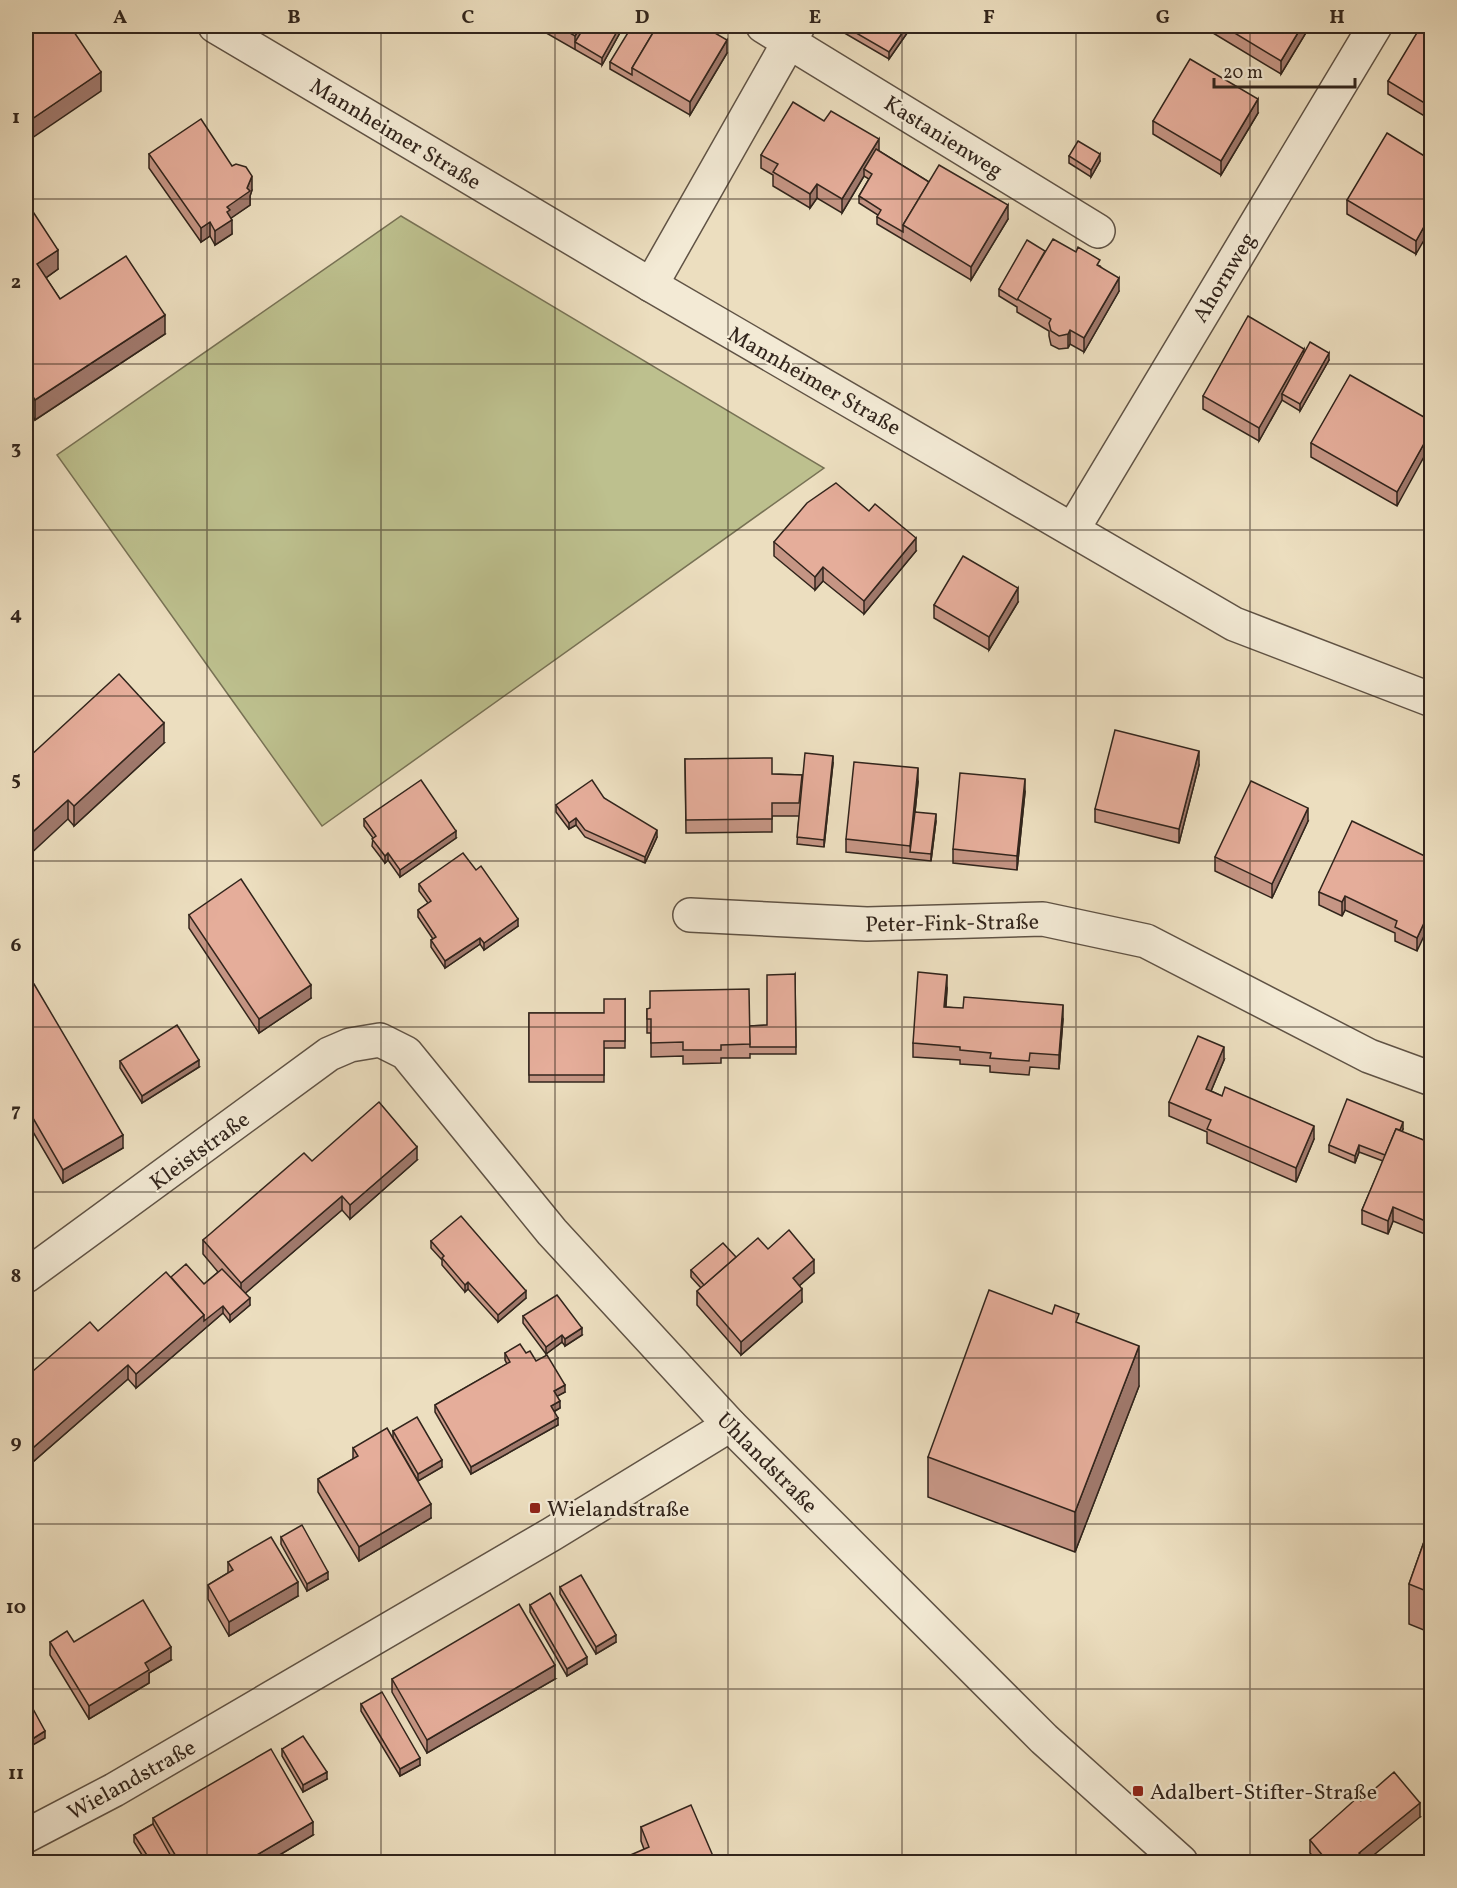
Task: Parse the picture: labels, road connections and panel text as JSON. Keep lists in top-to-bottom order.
{
  "streets": {
    "street": [
      "Mannheimer Straße",
      "Kastanienweg",
      "Ahornweg",
      "Peter-Fink-Straße",
      "Kleiststraße",
      "Uhlandstraße",
      "Wielandstraße"
    ]
  },
  "crossings": [
    ["Mannheimer Straße", "Kastanienweg"],
    ["Mannheimer Straße", "Ahornweg"],
    ["Kleiststraße", "Uhlandstraße"],
    ["Uhlandstraße", "Wielandstraße"]
  ],
  "places": {
    "transit": ["Wielandstraße", "Adalbert-Stifter-Straße"]
  },
  "scale_bar": "20 m",
  "grid": {
    "columns": [
      "A",
      "B",
      "C",
      "D",
      "E",
      "F",
      "G",
      "H"
    ],
    "rows": [
      "1",
      "2",
      "3",
      "4",
      "5",
      "6",
      "7",
      "8",
      "9",
      "10",
      "11"
    ]
  }
}
